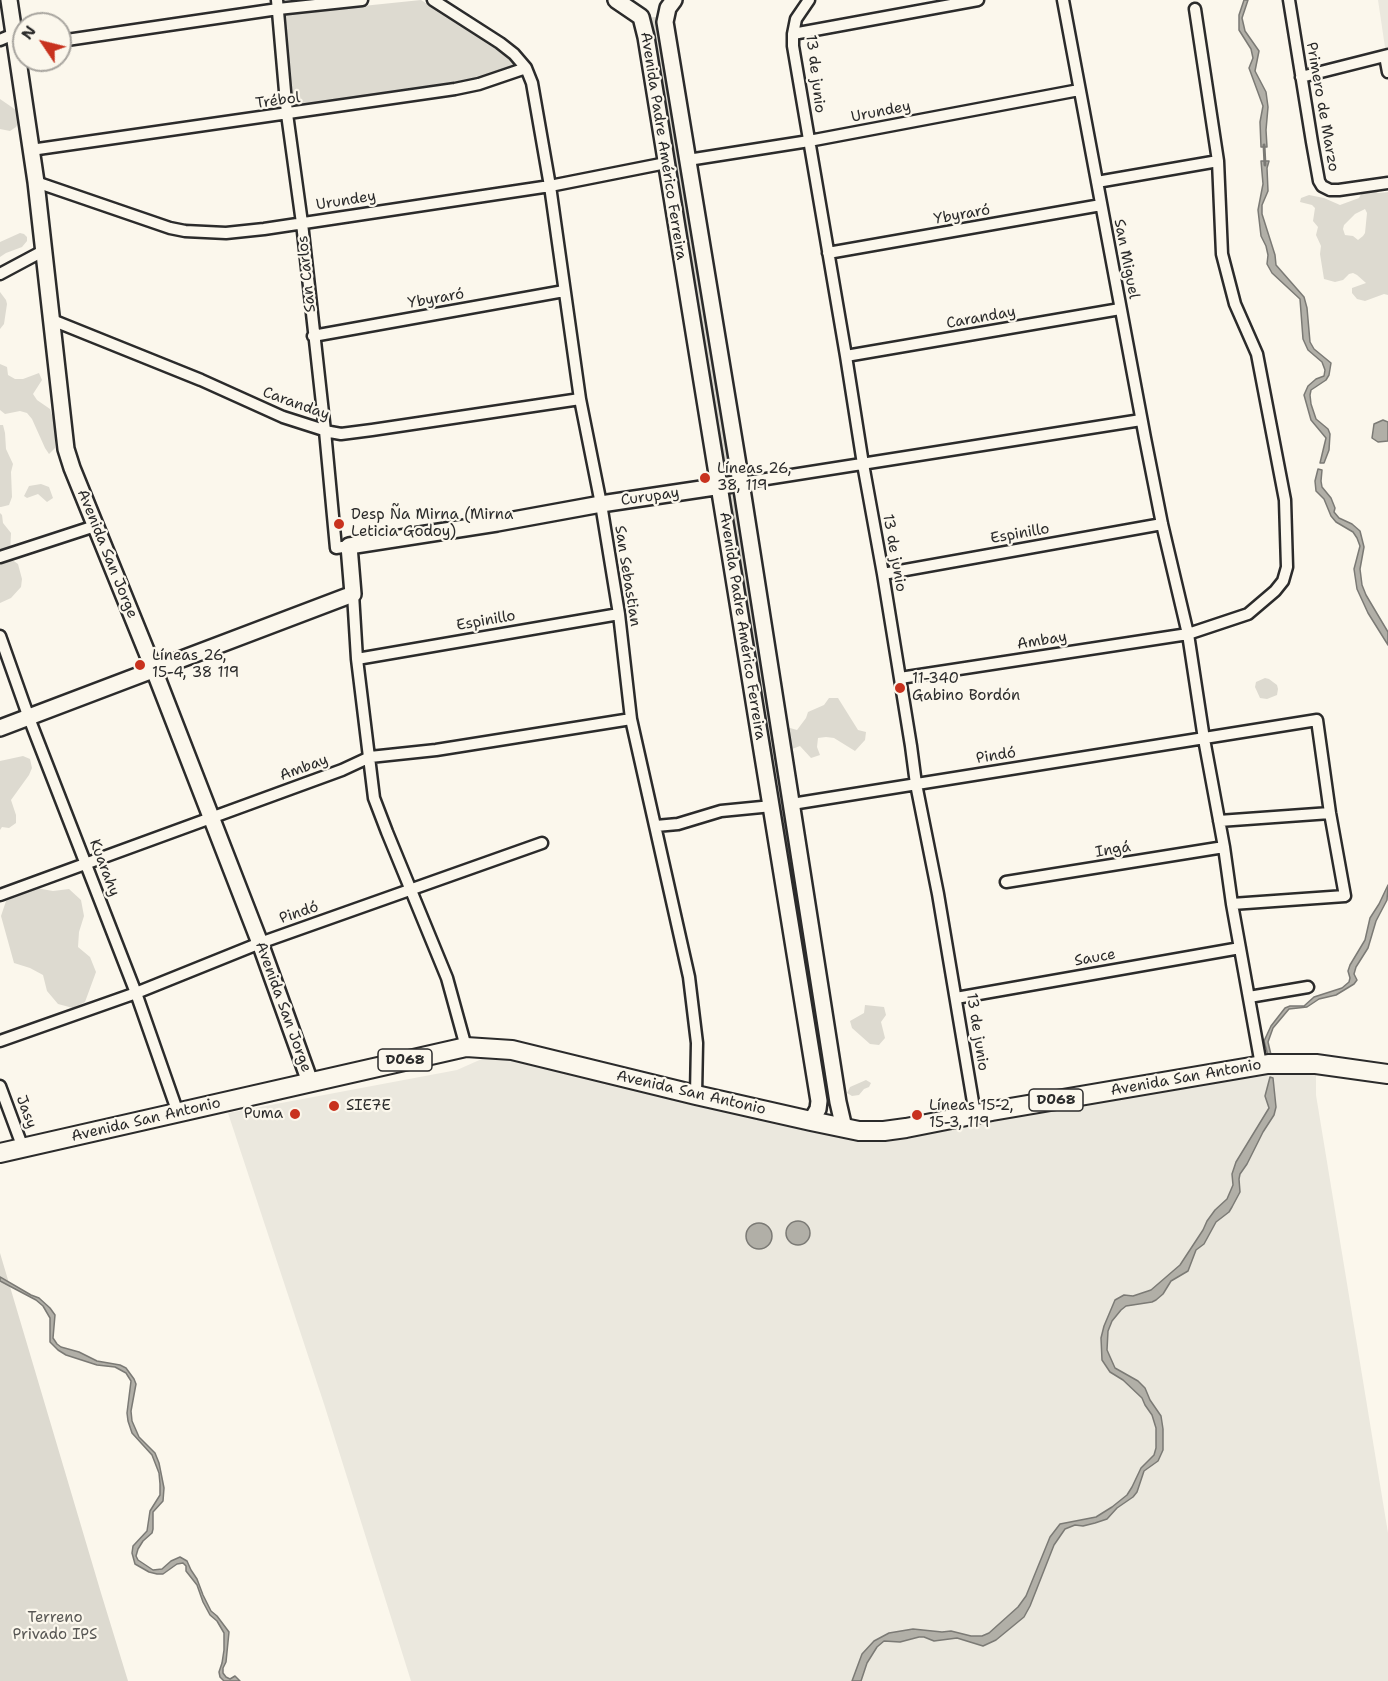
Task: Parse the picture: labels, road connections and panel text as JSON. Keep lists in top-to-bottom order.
{
  "streets": {
    "main road": ["D068", "Avenida San Antonio"],
    "street": [
      "13 de junio",
      "Trébol",
      "Primero de Marzo",
      "Urundey",
      "Avenida Padre Américo Ferreira",
      "Ybyraró",
      "San Miguel",
      "San Carlos",
      "Caranday",
      "Curupay",
      "Espinillo",
      "Avenida San Jorge",
      "San Sebastian",
      "Ambay",
      "Pindó",
      "Ingá",
      "Kuarahy",
      "Sauce",
      "Jasy"
    ]
  },
  "crossings": [
    ["13 de junio", "Urundey"],
    ["13 de junio", "Ybyraró"],
    ["13 de junio", "Caranday"],
    ["13 de junio", "Curupay"],
    ["13 de junio", "Espinillo"],
    ["13 de junio", "Ambay"],
    ["13 de junio", "Pindó"],
    ["13 de junio", "Sauce"],
    ["13 de junio", "Avenida San Antonio"],
    ["Trébol", "San Carlos"],
    ["Trébol", "Avenida San Jorge"],
    ["Trébol", "San Sebastian"],
    ["Urundey", "Avenida Padre Américo Ferreira"],
    ["Urundey", "San Miguel"],
    ["Urundey", "San Carlos"],
    ["Urundey", "Avenida San Jorge"],
    ["Urundey", "San Sebastian"],
    ["Avenida Padre Américo Ferreira", "Curupay"],
    ["Avenida Padre Américo Ferreira", "Pindó"],
    ["Avenida Padre Américo Ferreira", "Avenida San Antonio"],
    ["Ybyraró", "San Miguel"],
    ["Ybyraró", "San Carlos"],
    ["Ybyraró", "San Sebastian"],
    ["San Miguel", "Caranday"],
    ["San Miguel", "Curupay"],
    ["San Miguel", "Espinillo"],
    ["San Miguel", "Ambay"],
    ["San Miguel", "Pindó"],
    ["San Miguel", "Ingá"],
    ["San Miguel", "Sauce"],
    ["San Miguel", "Avenida San Antonio"],
    ["San Carlos", "Caranday"],
    ["San Carlos", "Curupay"],
    ["San Carlos", "Espinillo"],
    ["San Carlos", "Ambay"],
    ["San Carlos", "Pindó"],
    ["San Carlos", "Avenida San Antonio"],
    ["Caranday", "Avenida San Jorge"],
    ["Caranday", "San Sebastian"],
    ["Curupay", "San Sebastian"],
    ["Espinillo", "San Sebastian"],
    ["Avenida San Jorge", "Ambay"],
    ["Avenida San Jorge", "Pindó"],
    ["Avenida San Jorge", "Avenida San Antonio"],
    ["San Sebastian", "Ambay"],
    ["San Sebastian", "Avenida San Antonio"],
    ["Ambay", "Kuarahy"],
    ["Pindó", "Kuarahy"],
    ["Kuarahy", "Avenida San Antonio"],
    ["Avenida San Antonio", "Jasy"]
  ],
  "parks": ["Terreno Privado IPS"],
  "places": [
    "Líneas 26, 38, 119",
    "Desp Ña Mirna (Mirna Leticia Godoy)",
    "Líneas 26, 15-4, 38 119",
    "11-340 Gabino Bordón",
    "SIE7E",
    "Puma",
    "Líneas 15-2, 15-3, 119"
  ],
  "north": "top left"
}
